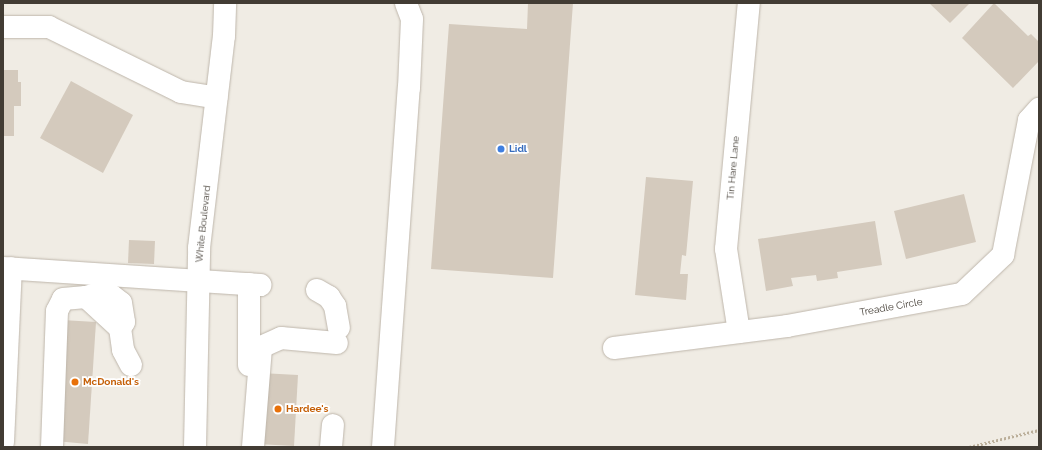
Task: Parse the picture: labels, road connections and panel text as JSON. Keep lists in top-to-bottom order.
{
  "streets": {
    "street": ["Tin Hare Lane", "White Boulevard", "Treadle Circle"]
  },
  "crossings": [
    ["Tin Hare Lane", "Treadle Circle"]
  ],
  "places": ["Lidl", "McDonald's", "Hardee's"]
}
